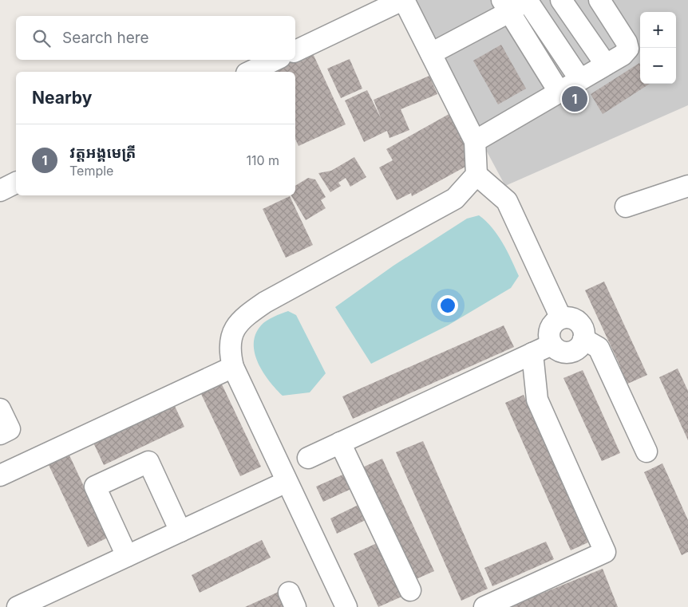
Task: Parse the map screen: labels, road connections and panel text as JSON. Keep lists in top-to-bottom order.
{
  "page": {
    "map_buttons": ["+", "−"],
    "search": "Search here",
    "heading": "Nearby",
    "pins": "1",
    "list": [
      {
        "mark": "1",
        "name": "វត្តអង្គមេត្រី",
        "note": "Temple",
        "value": "110 m"
      }
    ]
  }
}
